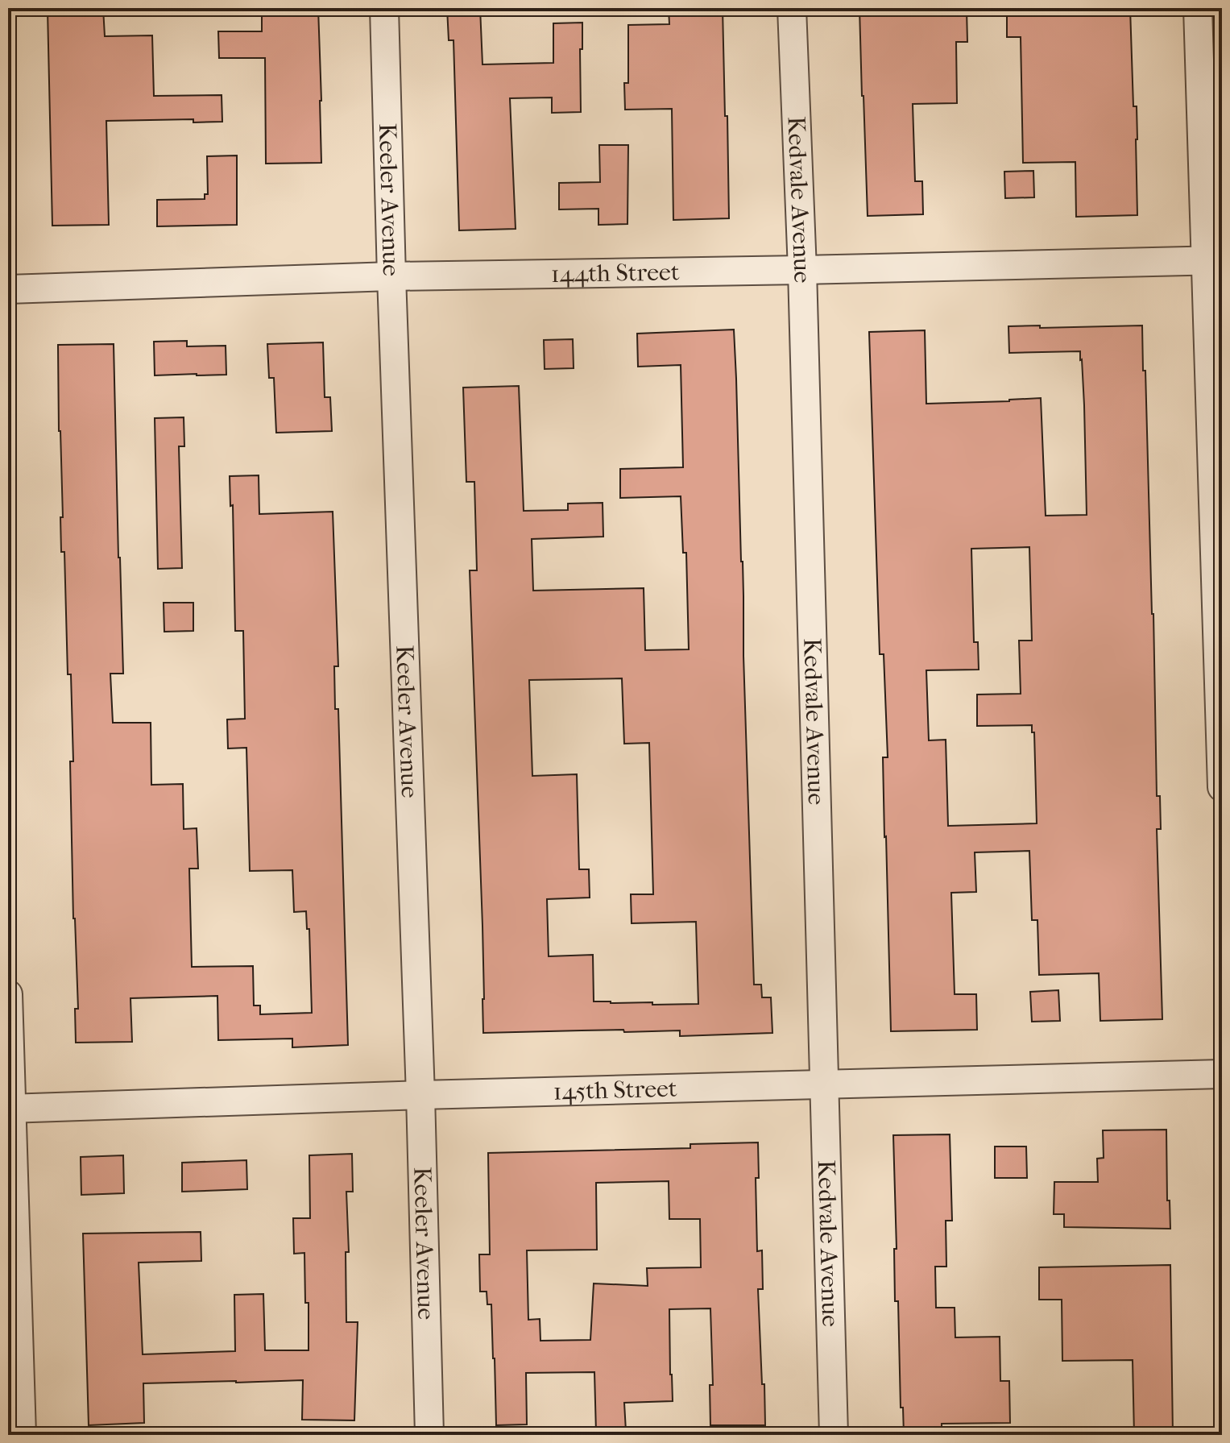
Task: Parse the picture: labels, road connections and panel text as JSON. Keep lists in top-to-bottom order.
{
  "streets": {
    "street": [
      "Keeler Avenue",
      "Kedvale Avenue",
      "144th Street",
      "145th Street"
    ]
  },
  "crossings": [
    ["Keeler Avenue", "144th Street"],
    ["Keeler Avenue", "145th Street"],
    ["Kedvale Avenue", "144th Street"],
    ["Kedvale Avenue", "145th Street"]
  ]
}
